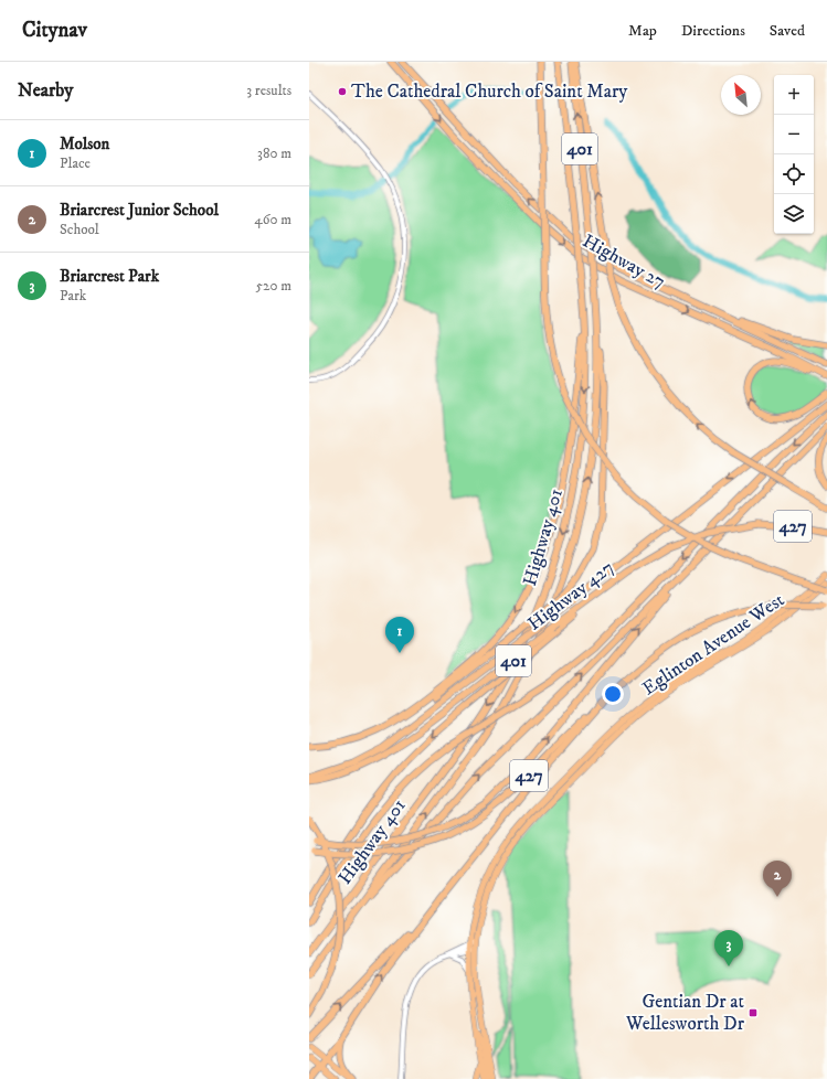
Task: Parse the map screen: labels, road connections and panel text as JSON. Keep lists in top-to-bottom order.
{
  "streets": {
    "highway": [
      "401",
      "Highway 27",
      "427",
      "Highway 401",
      "Highway 427"
    ],
    "main road": ["Eglinton Avenue West"]
  },
  "crossings": [
    ["401", "Highway 401"]
  ],
  "places": {
    "other": ["The Cathedral Church of Saint Mary"],
    "transit": ["Gentian Dr at Wellesworth Dr"]
  },
  "north": "top left",
  "page": {
    "header": "Citynav",
    "nav": ["Map", "Directions", "Saved"],
    "heading": ["Nearby", "3 results"],
    "map_buttons": ["+", "−"],
    "list": [
      {
        "mark": "1",
        "name": "Molson",
        "note": "Place",
        "value": "380 m"
      },
      {
        "mark": "2",
        "name": "Briarcrest Junior School",
        "note": "School",
        "value": "460 m"
      },
      {
        "mark": "3",
        "name": "Briarcrest Park",
        "note": "Park",
        "value": "520 m"
      }
    ],
    "pins": ["1", "2", "3"]
  }
}
